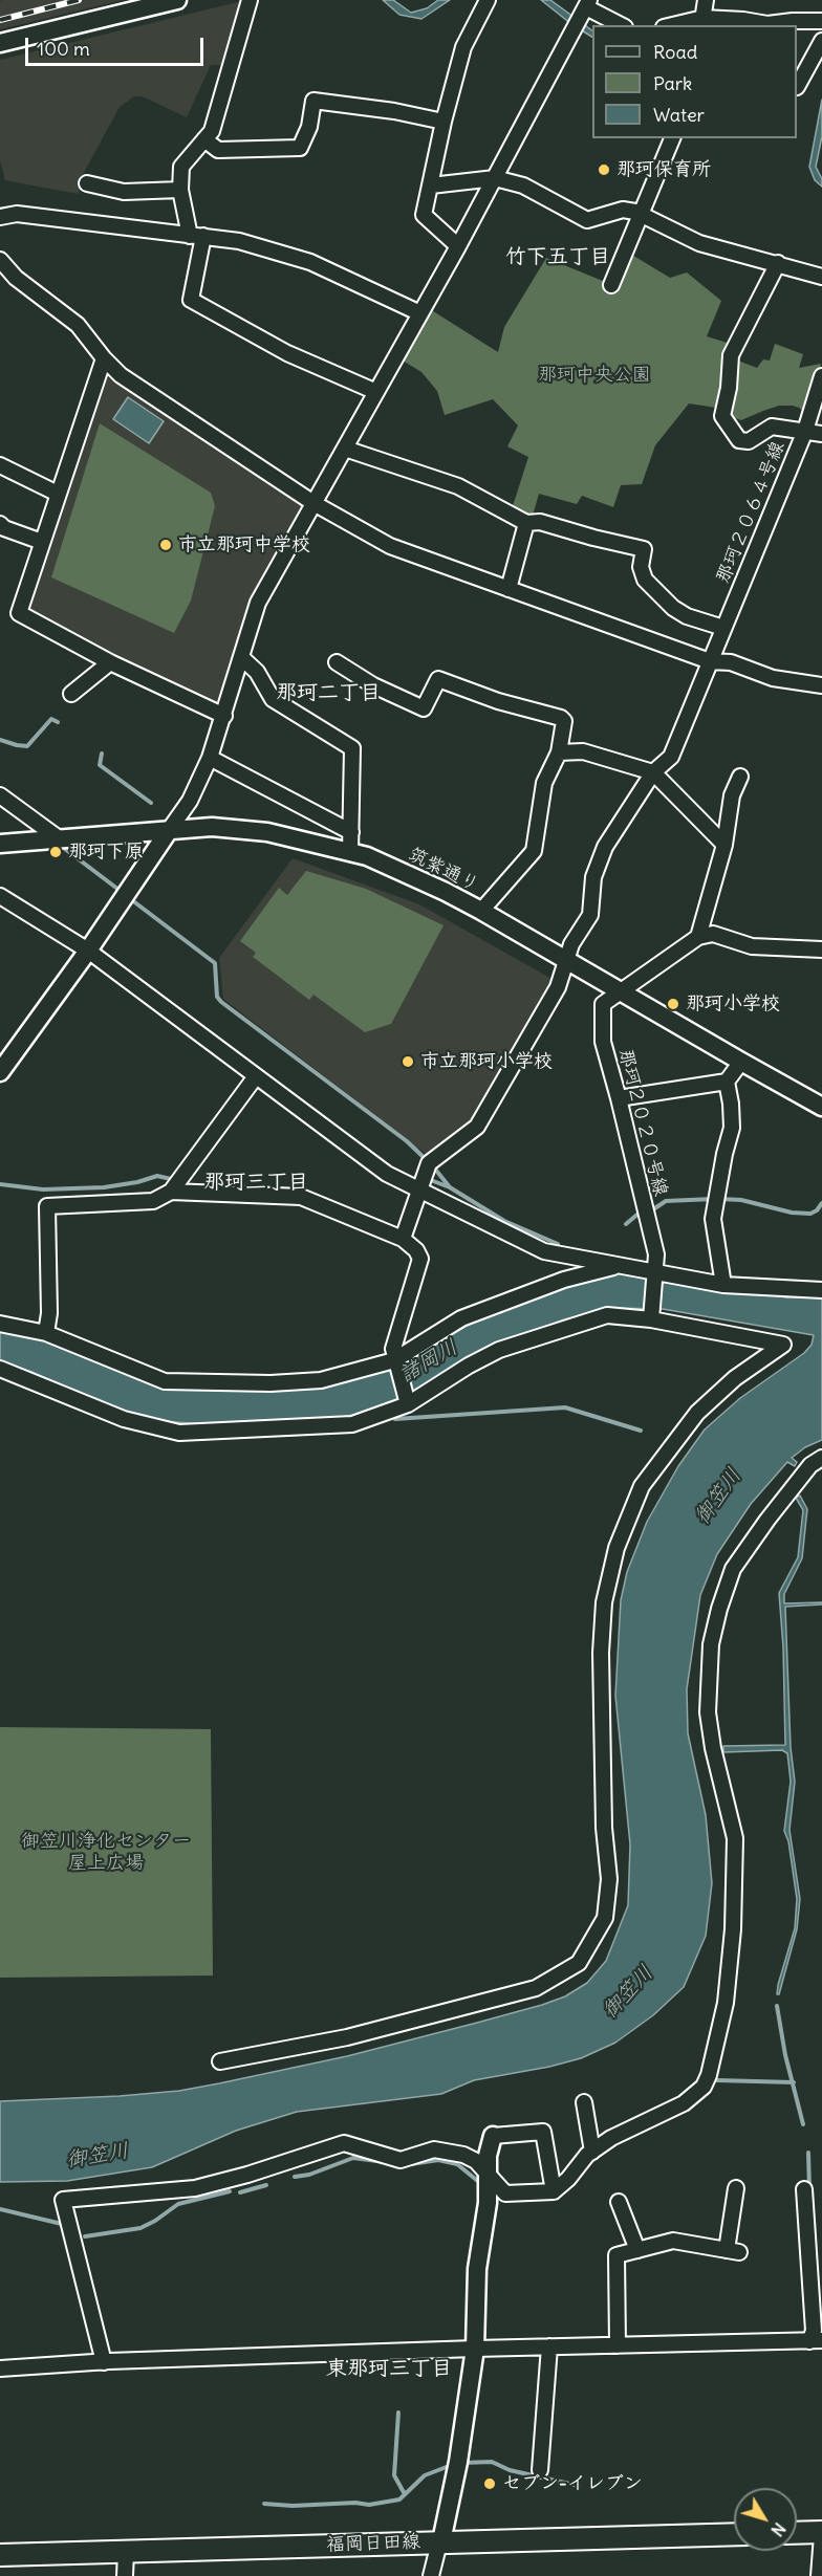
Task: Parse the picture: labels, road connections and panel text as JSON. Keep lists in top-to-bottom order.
{
  "streets": {
    "main road": ["福岡日田線"],
    "street": ["那珂２０６４号線", "筑紫通り", "那珂２０２０号線"]
  },
  "crossings": [
    ["那珂２０６４号線", "筑紫通り"],
    ["筑紫通り", "那珂２０２０号線"]
  ],
  "districts": [
    "竹下五丁目",
    "那珂二丁目",
    "那珂三丁目",
    "東那珂三丁目"
  ],
  "water": ["諸岡川", "御笠川"],
  "parks": ["那珂中央公園", "御笠川浄化センター 屋上広場"],
  "places": [
    "那珂保育所",
    "市立那珂中学校",
    "那珂下原",
    "那珂小学校",
    "市立那珂小学校",
    "セブン-イレブン"
  ],
  "legend": ["Road", "Park", "Water"],
  "scale_bar": "100 m",
  "north": "bottom right"
}
